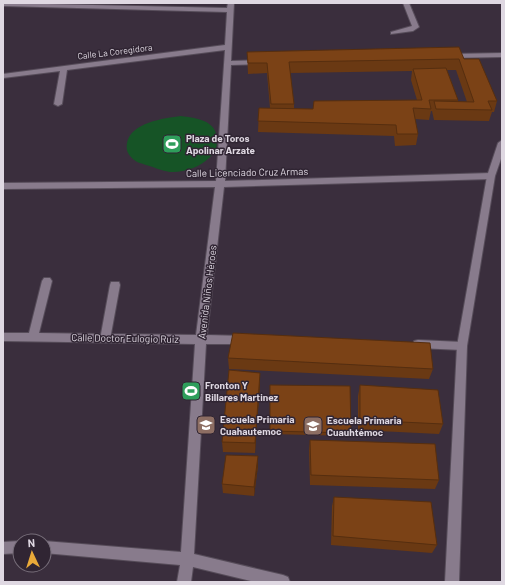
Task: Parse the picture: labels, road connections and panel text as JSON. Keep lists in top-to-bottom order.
{
  "streets": {
    "street": [
      "Calle La Coregidora",
      "Calle Licenciado Cruz Armas",
      "Avenida Niños Héroes",
      "Calle Doctor Eulogio Ruiz"
    ]
  },
  "crossings": [
    ["Calle La Coregidora", "Avenida Niños Héroes"],
    ["Calle Licenciado Cruz Armas", "Avenida Niños Héroes"],
    ["Avenida Niños Héroes", "Calle Doctor Eulogio Ruiz"]
  ],
  "places": {
    "sports": ["Plaza de Toros Apolinar Arzate", "Fronton Y Billares Martinez"],
    "school or university": ["Escuela Primaria Cuahautemoc", "Escuela Primaria Cuauhtémoc"]
  },
  "north": "top"
}
